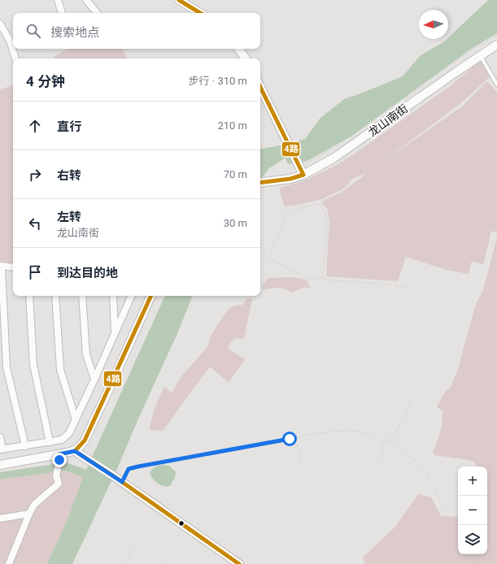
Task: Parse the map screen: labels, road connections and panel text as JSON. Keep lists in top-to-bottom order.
{
  "streets": {
    "street": ["龙山南街"]
  },
  "lines": ["transit line 4路"],
  "north": "left",
  "page": {
    "search": "搜索地点",
    "heading": ["4 分钟", "步行 · 310 m"],
    "list": [
      ["直行", "210 m"],
      ["右转", "70 m"],
      ["左转", "龙山南街", "30 m"],
      "到达目的地"
    ],
    "map_buttons": ["+", "−"]
  }
}
